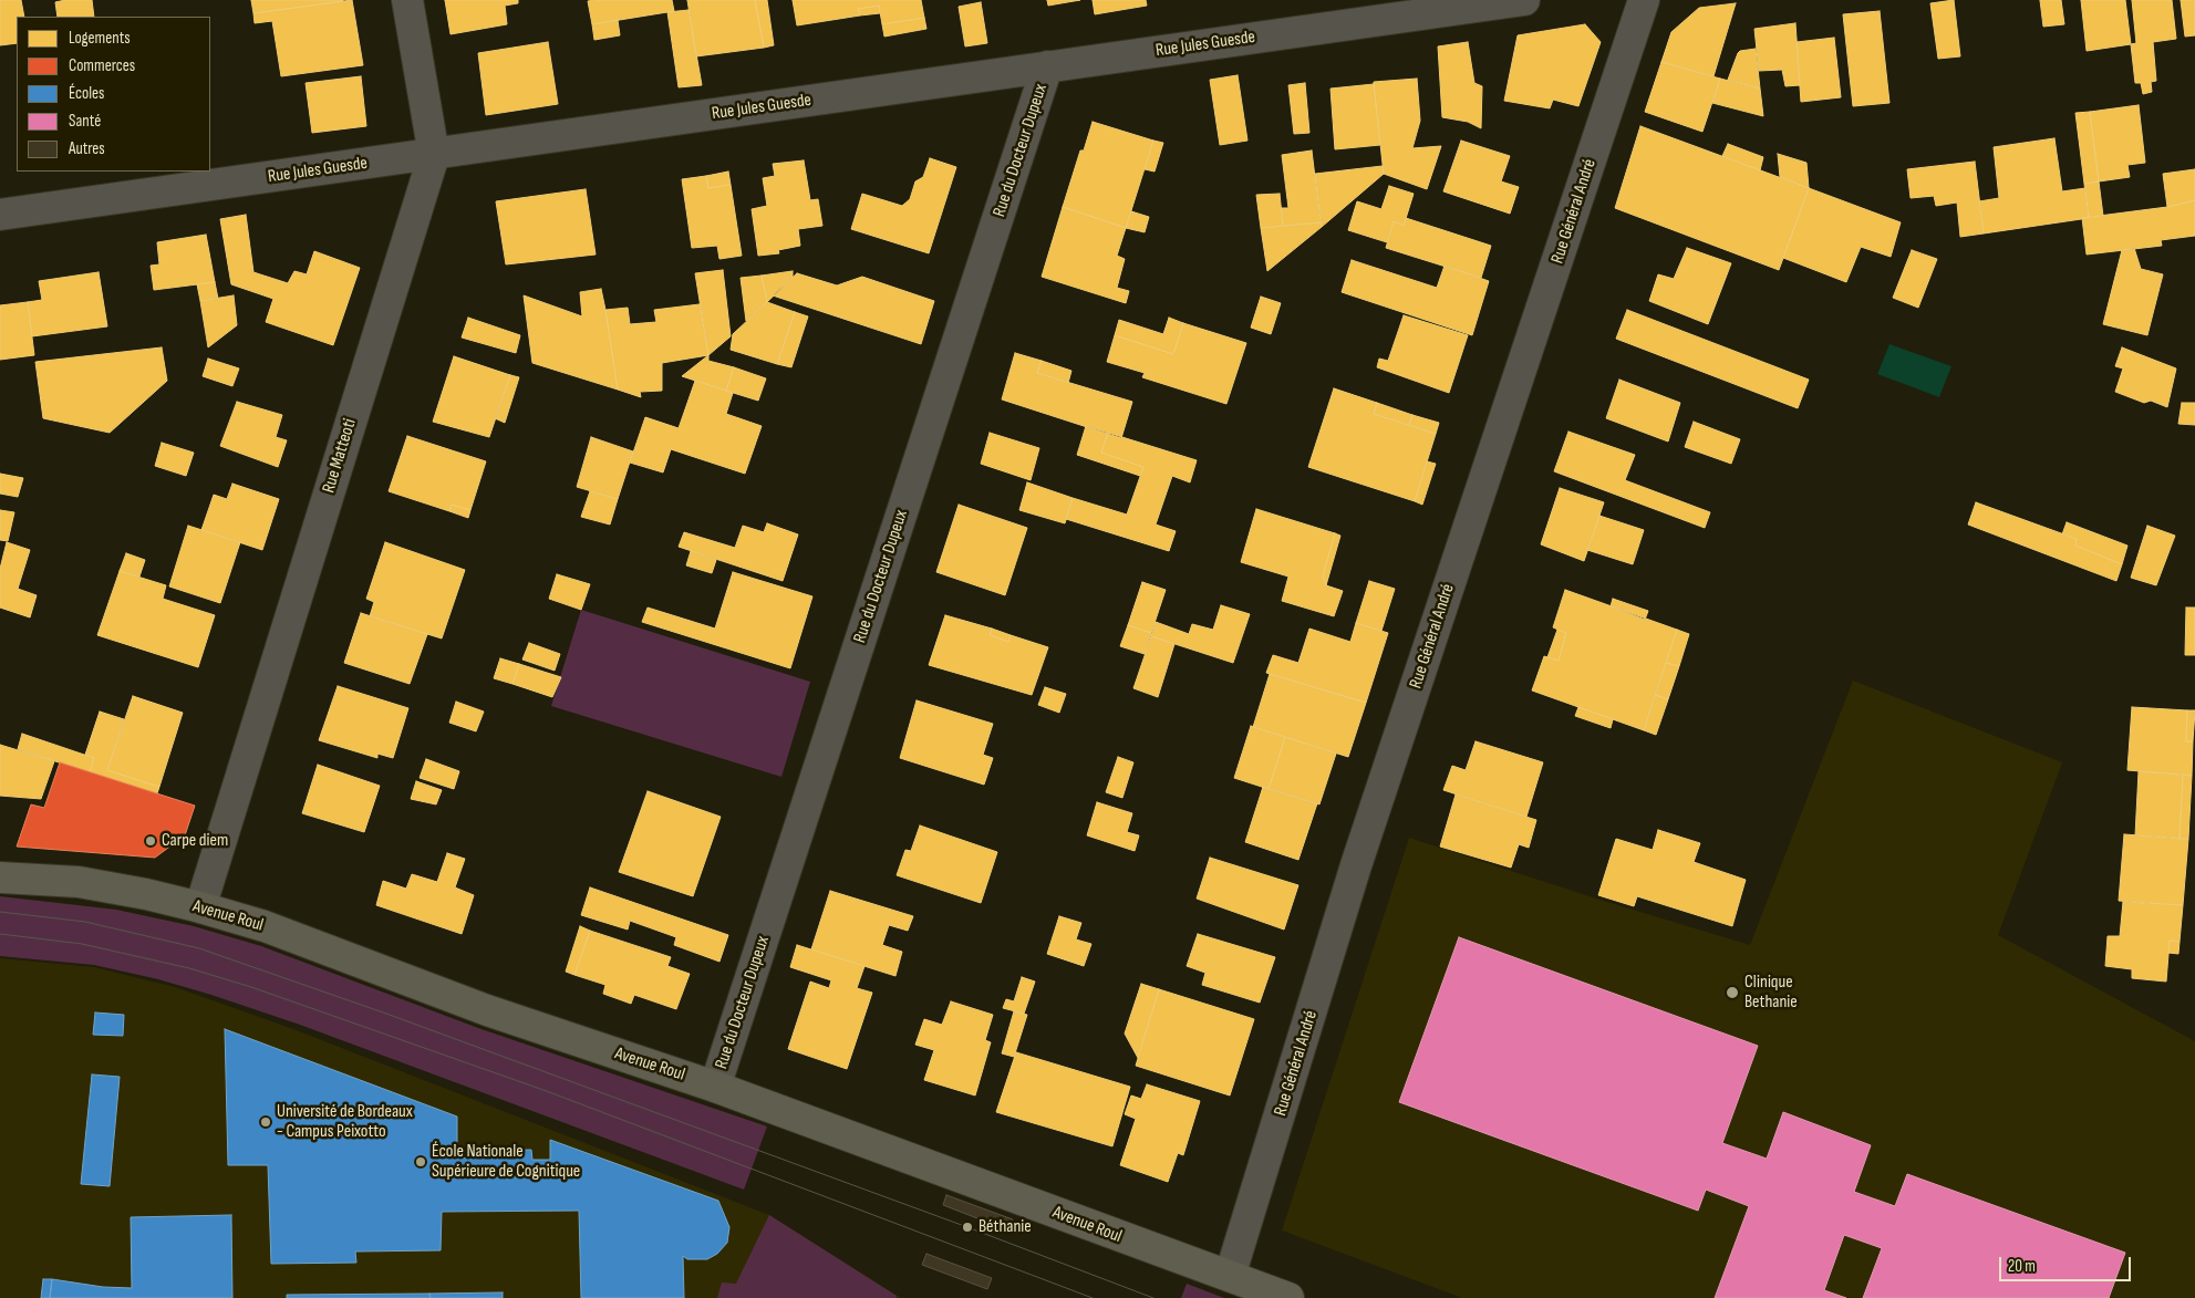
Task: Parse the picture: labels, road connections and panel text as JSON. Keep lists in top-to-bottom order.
{
  "streets": {
    "main road": ["Avenue Roul"],
    "street": [
      "Rue Jules Guesde",
      "Rue du Docteur Dupeux",
      "Rue Général André",
      "Rue Matteoti"
    ]
  },
  "crossings": [
    ["Rue Jules Guesde", "Rue du Docteur Dupeux"],
    ["Rue Jules Guesde", "Rue Matteoti"],
    ["Rue du Docteur Dupeux", "Avenue Roul"],
    ["Rue Général André", "Avenue Roul"],
    ["Rue Matteoti", "Avenue Roul"]
  ],
  "places": [
    "Carpe diem",
    "Clinique Bethanie",
    "Université de Bordeaux - Campus Peixotto",
    "École Nationale Supérieure de Cognitique",
    "Béthanie"
  ],
  "legend": [
    "Logements",
    "Commerces",
    "Écoles",
    "Santé",
    "Autres"
  ],
  "scale_bar": "20 m"
}
